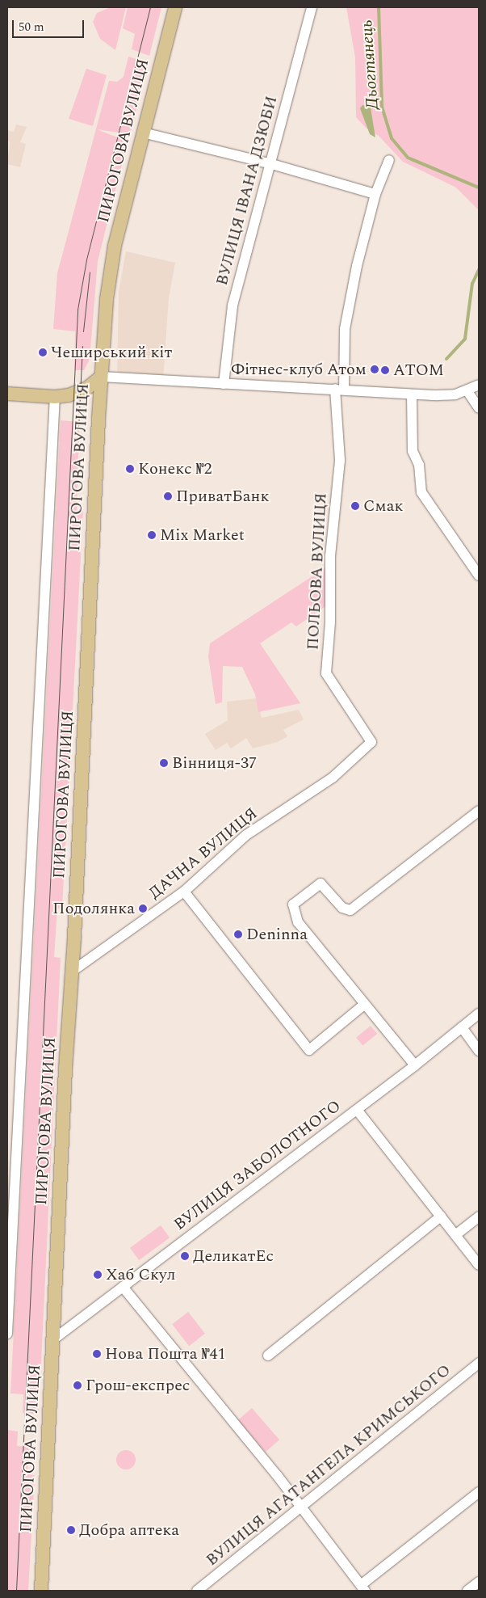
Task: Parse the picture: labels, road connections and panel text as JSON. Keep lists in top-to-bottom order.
{
  "streets": {
    "main road": ["ПИРОГОВА ВУЛИЦЯ"],
    "street": [
      "ВУЛИЦЯ ІВАНА ДЗЮБИ",
      "ПОЛЬОВА ВУЛИЦЯ",
      "ДАЧНА ВУЛИЦЯ",
      "ВУЛИЦЯ ЗАБОЛОТНОГО",
      "ВУЛИЦЯ АГАТАНГЕЛА КРИМСЬКОГО"
    ]
  },
  "crossings": [
    ["ПИРОГОВА ВУЛИЦЯ", "ДАЧНА ВУЛИЦЯ"],
    ["ПИРОГОВА ВУЛИЦЯ", "ВУЛИЦЯ ЗАБОЛОТНОГО"],
    ["ПОЛЬОВА ВУЛИЦЯ", "ДАЧНА ВУЛИЦЯ"]
  ],
  "water": ["Дьогтянець"],
  "places": [
    "Чеширський кіт",
    "Фітнес-клуб Атом",
    "АТОМ",
    "Конекс №2",
    "ПриватБанк",
    "Смак",
    "Mix Market",
    "Вінниця-37",
    "Подолянка",
    "Deninna",
    "ДеликатЕс",
    "Хаб Скул",
    "Нова Пошта №41",
    "Грош-експрес",
    "Добра аптека"
  ],
  "scale_bar": "50 m"
}
